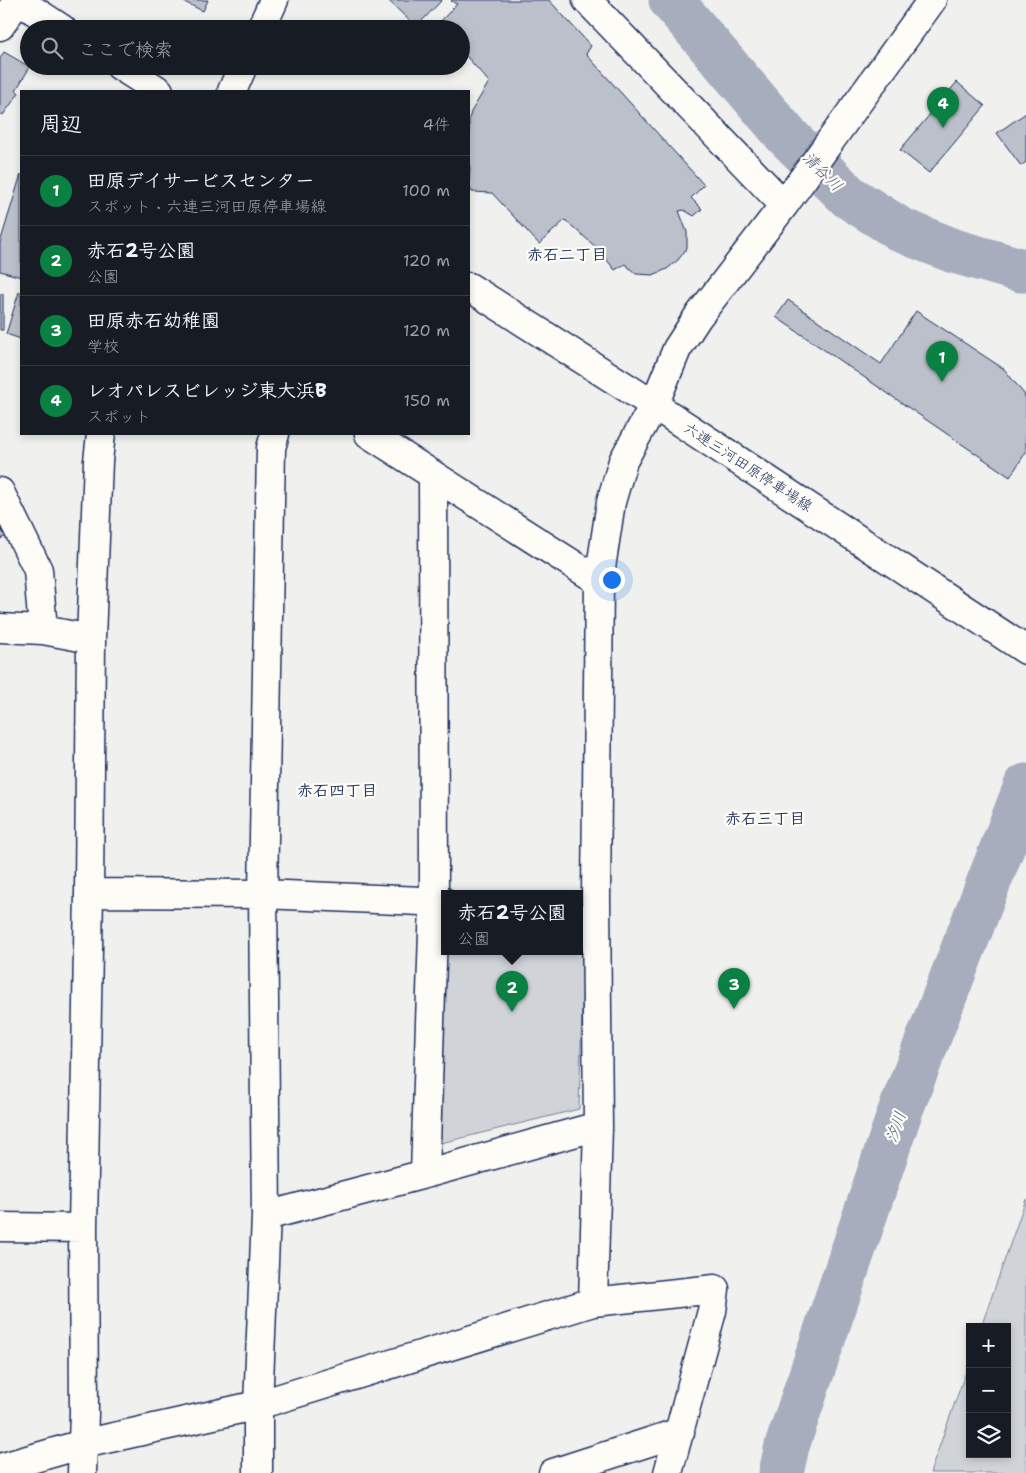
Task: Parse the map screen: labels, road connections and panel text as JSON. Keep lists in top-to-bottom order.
{
  "streets": {
    "street": ["六連三河田原停車場線"]
  },
  "districts": ["赤石二丁目", "赤石四丁目", "赤石三丁目"],
  "water": ["清谷川", "汐川"],
  "page": {
    "search": "ここで検索",
    "pins": [
      "4",
      "1",
      "3",
      "2"
    ],
    "heading": ["周辺", "4件"],
    "list": [
      {
        "mark": "1",
        "name": "田原デイサービスセンター",
        "note": "スポット · 六連三河田原停車場線",
        "value": "100 m"
      },
      {
        "mark": "2",
        "name": "赤石2号公園",
        "note": "公園",
        "value": "120 m"
      },
      {
        "mark": "3",
        "name": "田原赤石幼稚園",
        "note": "学校",
        "value": "120 m"
      },
      {
        "mark": "4",
        "name": "レオパレスビレッジ東大浜B",
        "note": "スポット",
        "value": "150 m"
      }
    ],
    "popup": ["赤石2号公園", "公園"],
    "map_buttons": ["+", "−"]
  }
}
